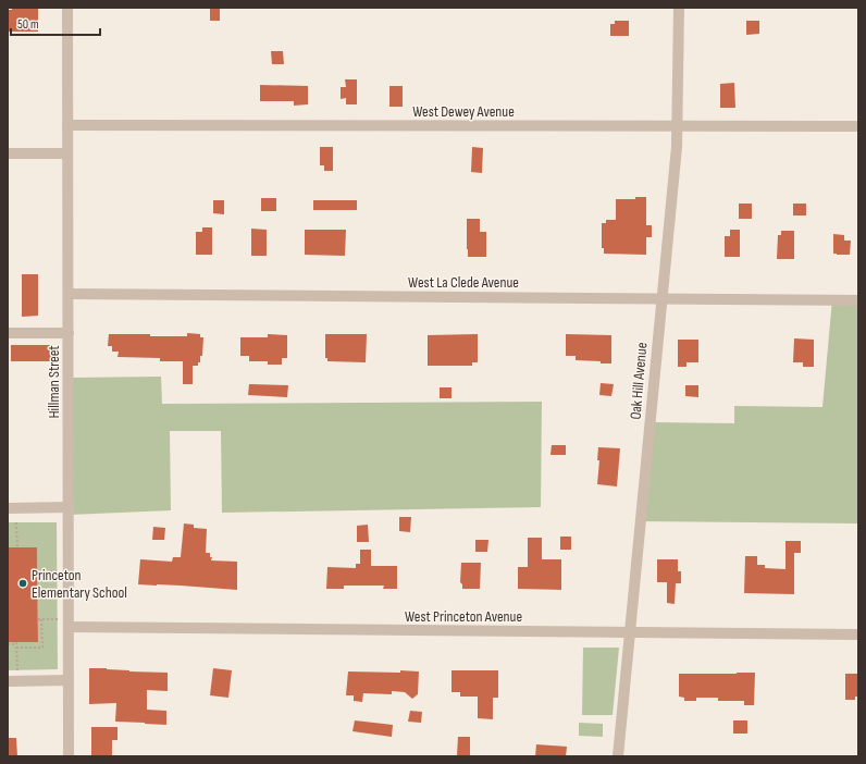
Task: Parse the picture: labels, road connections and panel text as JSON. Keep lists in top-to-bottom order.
{
  "streets": {
    "street": [
      "West Dewey Avenue",
      "West La Clede Avenue",
      "Oak Hill Avenue",
      "Hillman Street",
      "West Princeton Avenue"
    ]
  },
  "crossings": [
    ["West Dewey Avenue", "Oak Hill Avenue"],
    ["West Dewey Avenue", "Hillman Street"],
    ["West La Clede Avenue", "Oak Hill Avenue"],
    ["West La Clede Avenue", "Hillman Street"],
    ["Oak Hill Avenue", "West Princeton Avenue"],
    ["Hillman Street", "West Princeton Avenue"]
  ],
  "places": ["Princeton Elementary School"],
  "scale_bar": "50 m"
}
